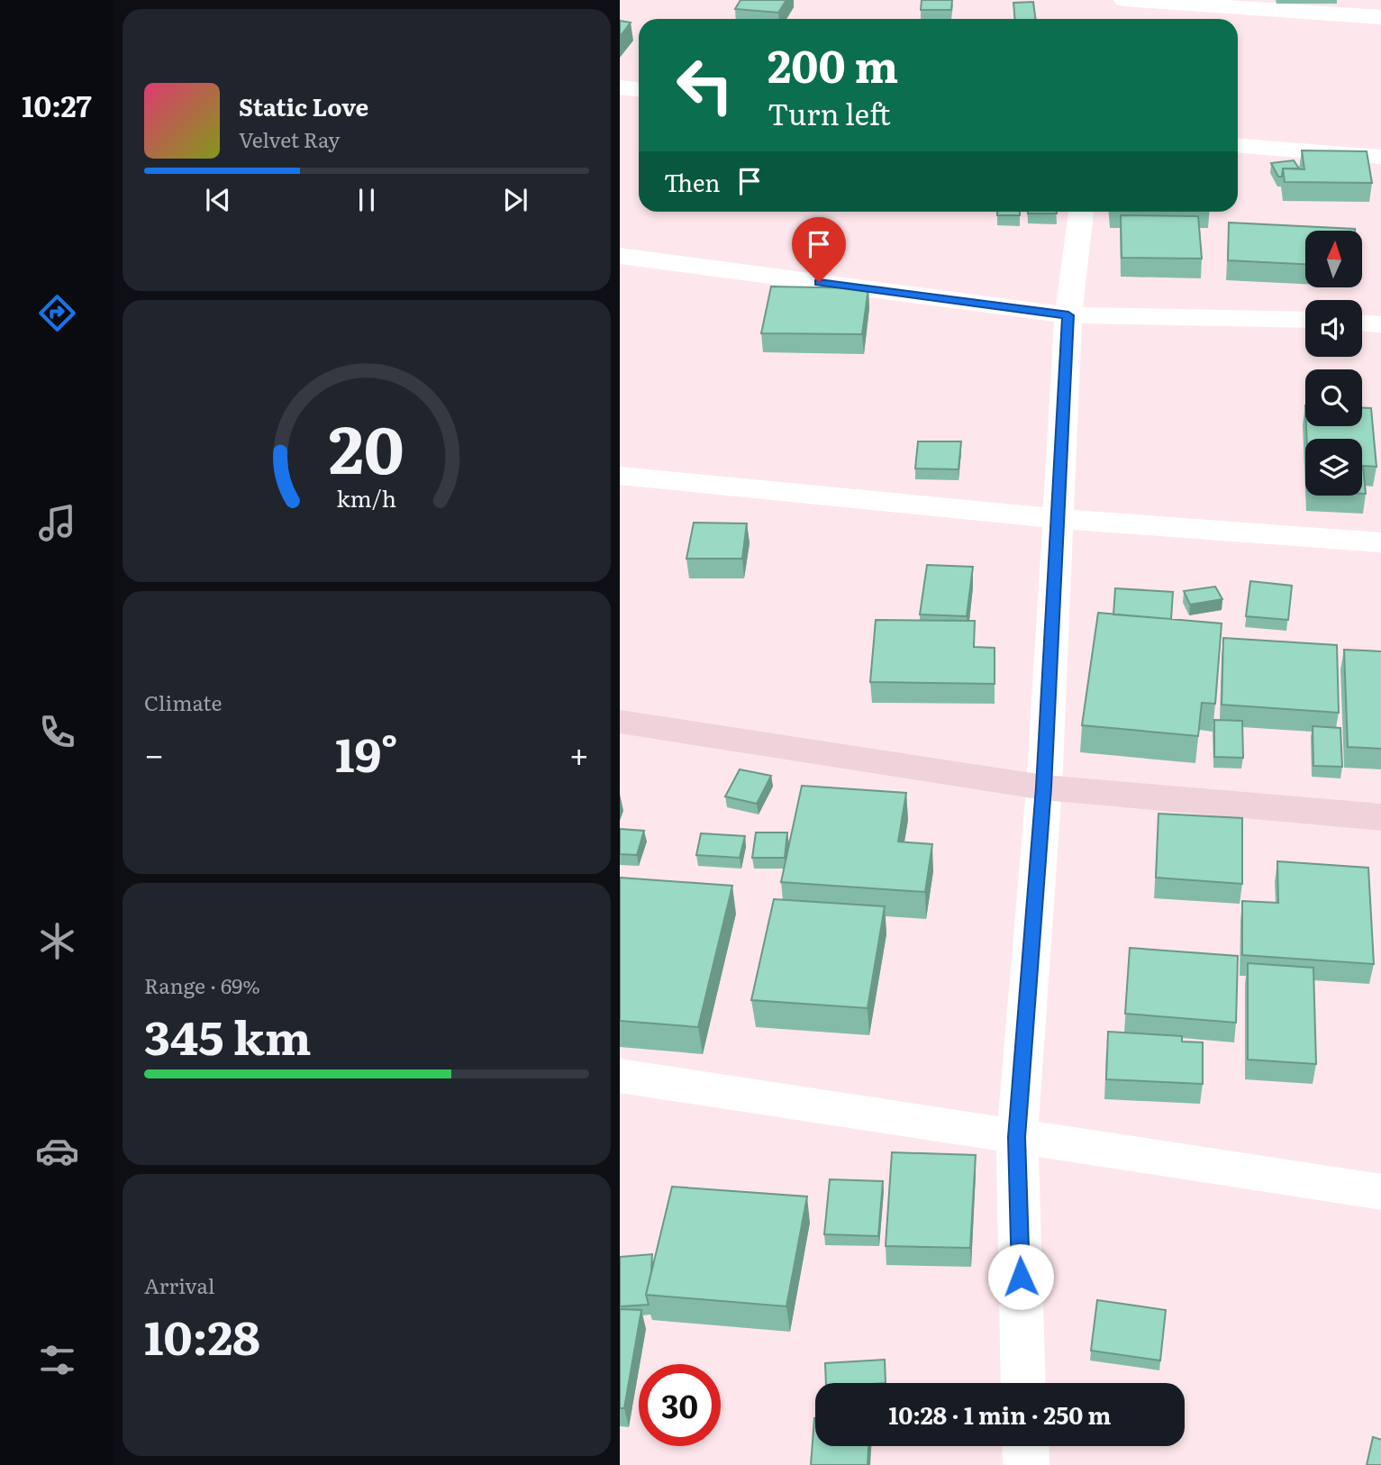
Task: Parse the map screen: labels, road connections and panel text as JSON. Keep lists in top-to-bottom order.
{
  "north": "top",
  "page": {
    "tabs": "10:27",
    "turn": ["200 m", "Turn left"],
    "song": ["Static Love", "Velvet Ray"],
    "then": "Then",
    "tile": [
      "Climate",
      ["Range · 69%", "345 km"],
      ["Arrival", "10:28"]
    ],
    "heat": ["−", "19°", "+"],
    "limit": "30",
    "trip": "10:28 · 1 min · 250 m",
    "gauge": ["20", "km/h"]
  }
}
